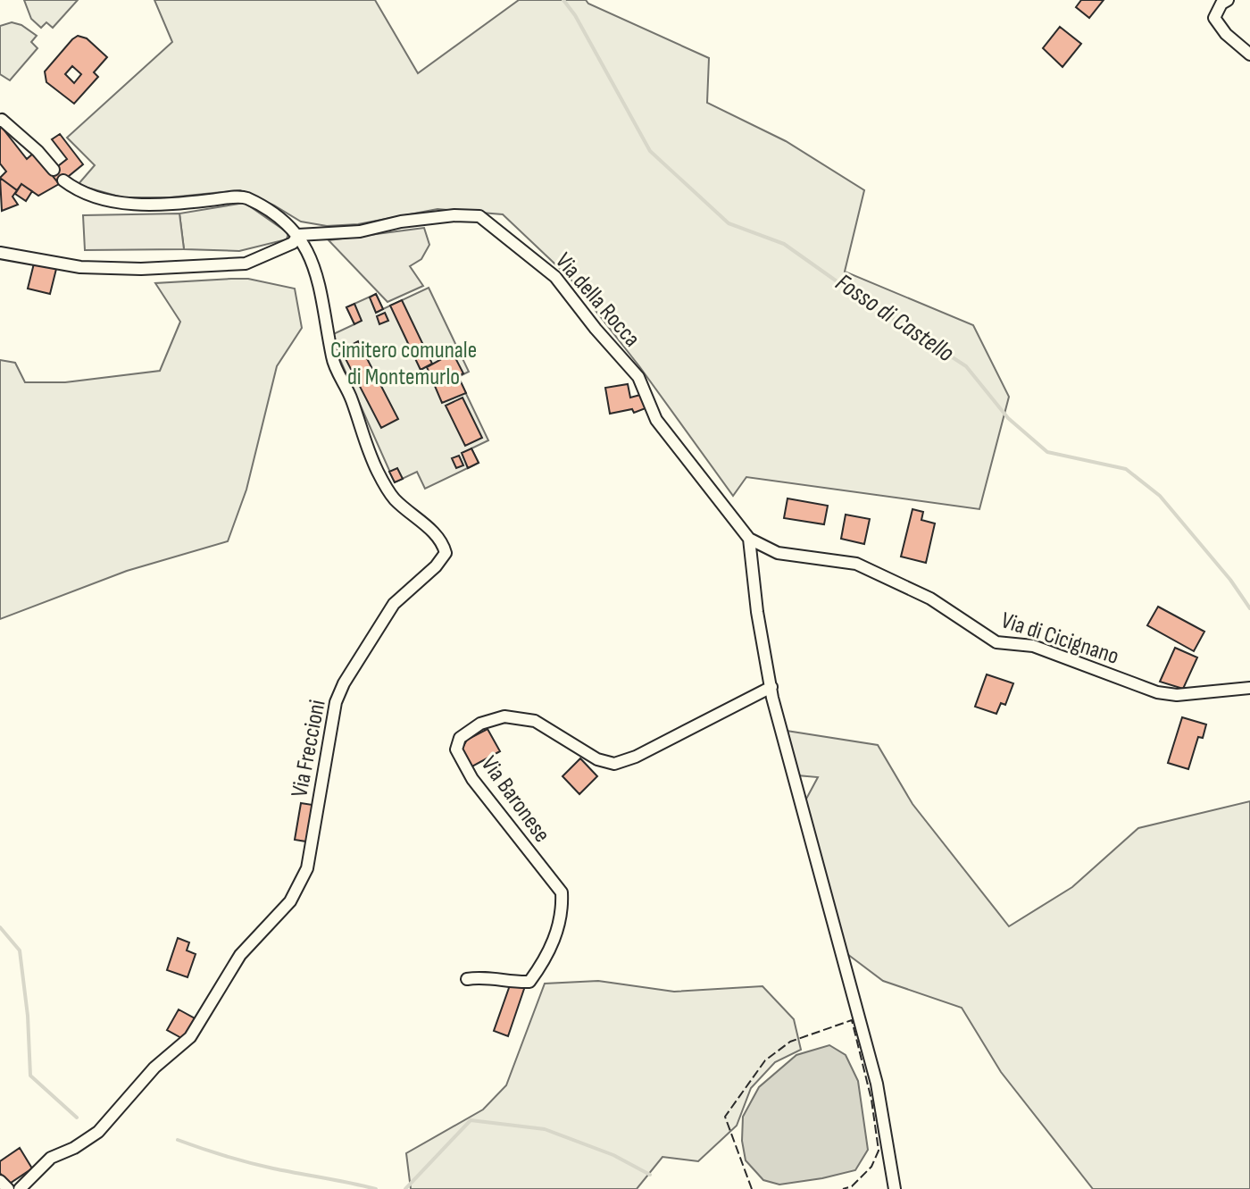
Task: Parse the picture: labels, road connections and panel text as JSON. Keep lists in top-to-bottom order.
{
  "streets": {
    "street": [
      "Via della Rocca",
      "Via di Cicignano",
      "Via Freccioni",
      "Via Baronese"
    ]
  },
  "crossings": [
    ["Via della Rocca", "Via di Cicignano"],
    ["Via della Rocca", "Via Freccioni"]
  ],
  "water": ["Fosso di Castello"],
  "parks": ["Cimitero comunale di Montemurlo"]
}
